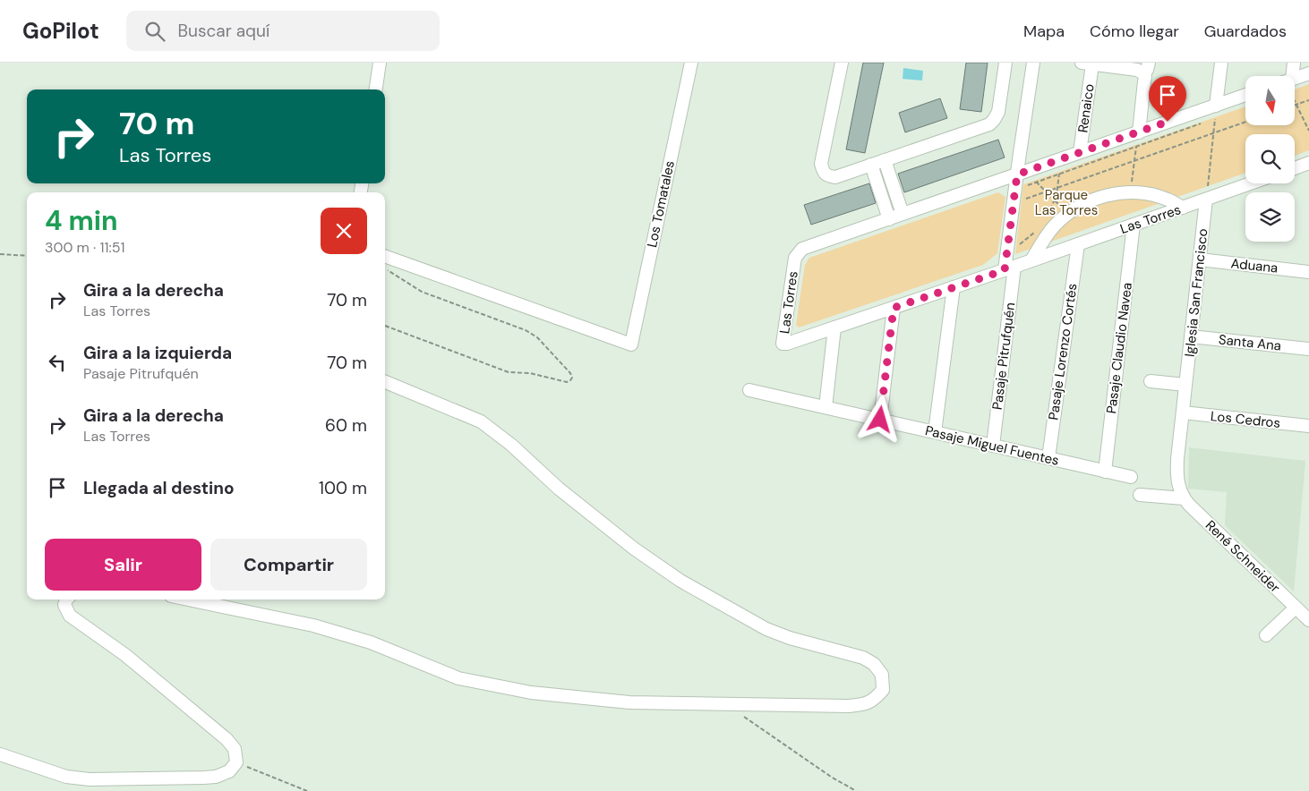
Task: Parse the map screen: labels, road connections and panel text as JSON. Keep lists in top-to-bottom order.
{
  "streets": {
    "street": [
      "Renaico",
      "Los Tomatales",
      "Las Torres",
      "Aduana",
      "Iglesia San Francisco",
      "Santa Ana",
      "Pasaje Claudio Navea",
      "Pasaje Lorenzo Cortés",
      "Pasaje Pitrufquén",
      "Los Cedros",
      "Pasaje Miguel Fuentes",
      "René Schneider"
    ]
  },
  "crossings": [
    ["Renaico", "Las Torres"],
    ["Las Torres", "Iglesia San Francisco"],
    ["Las Torres", "Pasaje Claudio Navea"],
    ["Las Torres", "Pasaje Lorenzo Cortés"],
    ["Las Torres", "Pasaje Pitrufquén"],
    ["Aduana", "Iglesia San Francisco"],
    ["Iglesia San Francisco", "Santa Ana"],
    ["Iglesia San Francisco", "Los Cedros"],
    ["Iglesia San Francisco", "René Schneider"],
    ["Pasaje Claudio Navea", "Pasaje Miguel Fuentes"],
    ["Pasaje Lorenzo Cortés", "Pasaje Miguel Fuentes"],
    ["Pasaje Pitrufquén", "Pasaje Miguel Fuentes"]
  ],
  "parks": ["Parque Las Torres"],
  "north": "bottom",
  "page": {
    "header": "GoPilot",
    "search": "Buscar aquí",
    "nav": ["Mapa", "Cómo llegar", "Guardados"],
    "turn": ["70 m", "Las Torres"],
    "heading": ["4 min", "300 m · 11:51"],
    "list": [
      {
        "name": "Gira a la derecha",
        "note": "Las Torres",
        "value": "70 m"
      },
      {
        "name": "Gira a la izquierda",
        "note": "Pasaje Pitrufquén",
        "value": "70 m"
      },
      {
        "name": "Gira a la derecha",
        "note": "Las Torres",
        "value": "60 m"
      },
      {
        "name": "Llegada al destino",
        "value": "100 m"
      }
    ],
    "buttons": ["Salir", "Compartir"]
  }
}
